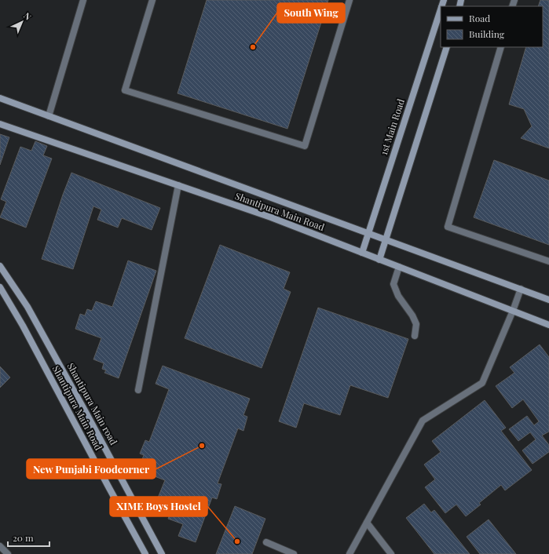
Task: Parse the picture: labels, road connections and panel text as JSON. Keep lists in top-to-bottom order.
{
  "streets": {
    "street": ["1st Main Road", "Shantipura Main Road", "Shantipura Main road"]
  },
  "crossings": [
    ["1st Main Road", "Shantipura Main Road"]
  ],
  "places": ["South Wing", "New Punjabi Foodcorner", "XIME Boys Hostel"],
  "legend": ["Road", "Building"],
  "scale_bar": "20 m",
  "north": "top right"
}
